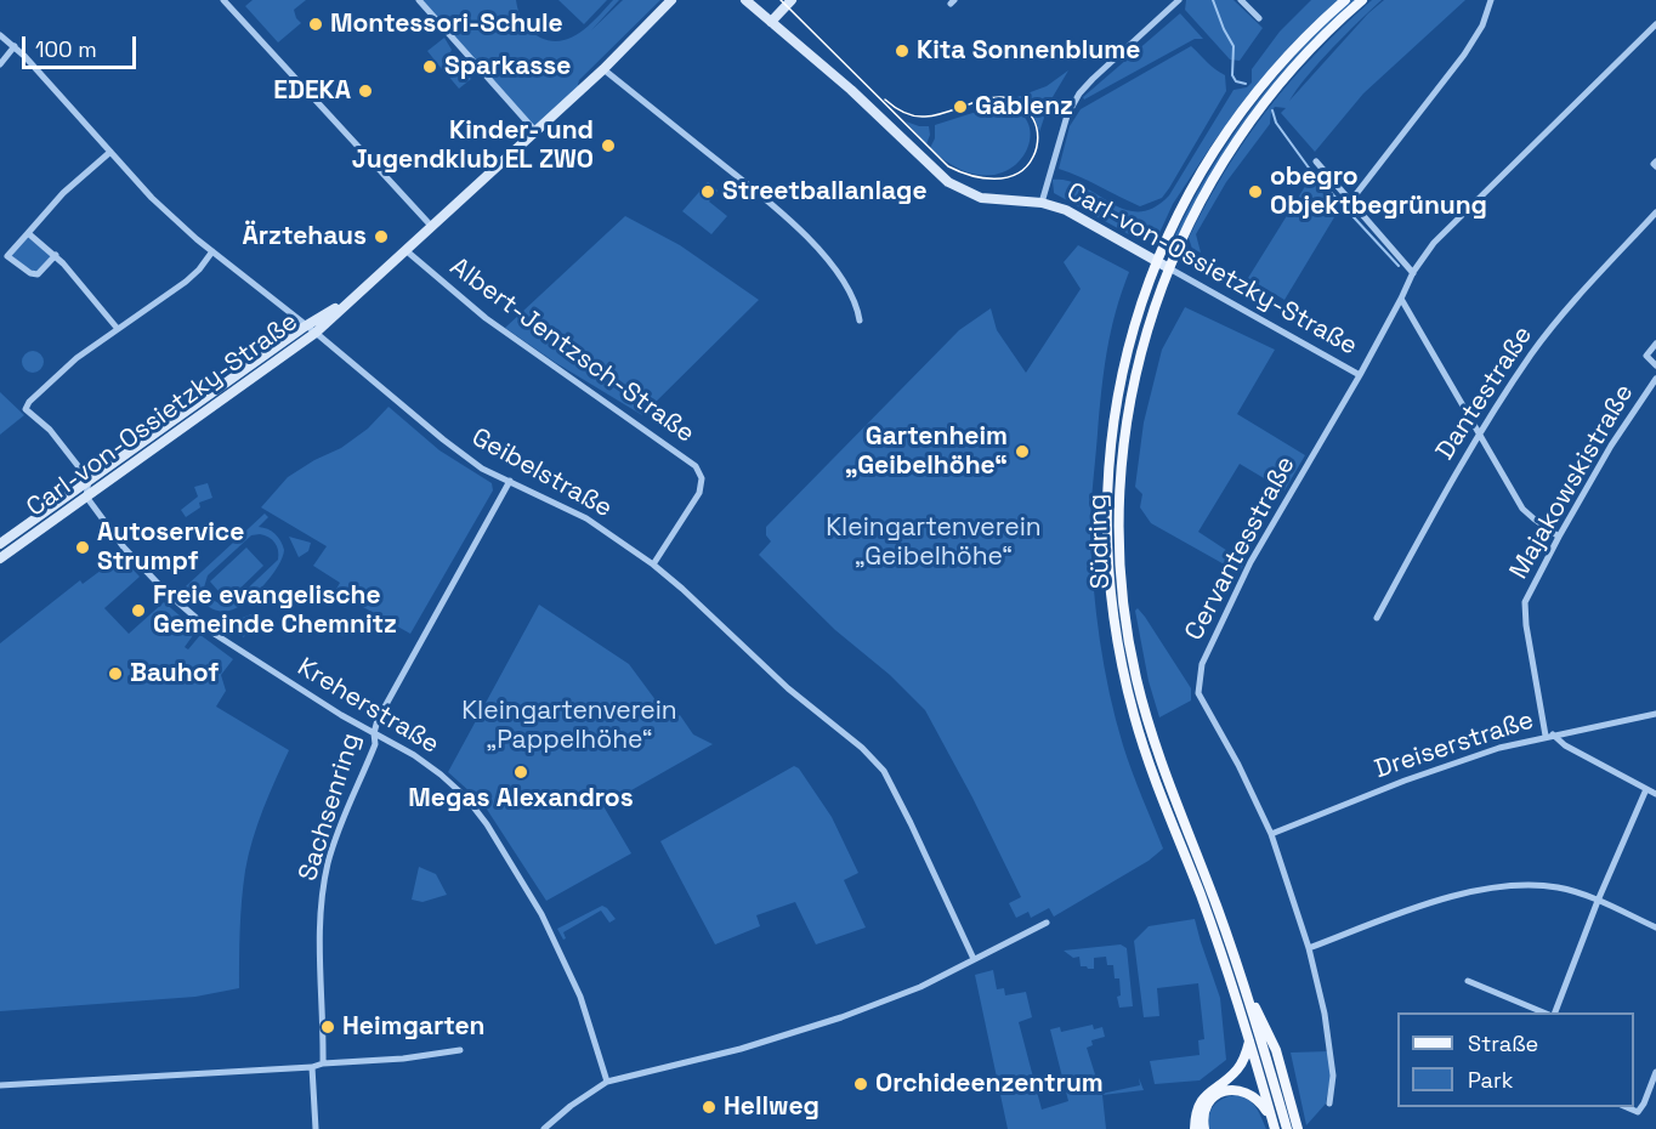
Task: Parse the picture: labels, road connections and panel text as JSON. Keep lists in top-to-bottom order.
{
  "streets": {
    "main road": ["Südring"],
    "street": [
      "Carl-von-Ossietzky-Straße",
      "Albert-Jentzsch-Straße",
      "Dantestraße",
      "Geibelstraße",
      "Majakowskistraße",
      "Cervantesstraße",
      "Kreherstraße",
      "Dreiserstraße",
      "Sachsenring"
    ]
  },
  "crossings": [
    ["Carl-von-Ossietzky-Straße", "Albert-Jentzsch-Straße"],
    ["Carl-von-Ossietzky-Straße", "Geibelstraße"],
    ["Carl-von-Ossietzky-Straße", "Südring"],
    ["Carl-von-Ossietzky-Straße", "Cervantesstraße"],
    ["Carl-von-Ossietzky-Straße", "Kreherstraße"],
    ["Albert-Jentzsch-Straße", "Geibelstraße"],
    ["Geibelstraße", "Sachsenring"],
    ["Majakowskistraße", "Dreiserstraße"],
    ["Cervantesstraße", "Dreiserstraße"],
    ["Kreherstraße", "Sachsenring"]
  ],
  "parks": ["Kleingartenverein „Geibelhöhe“", "Kleingartenverein „Pappelhöhe“"],
  "places": [
    "Montessori-Schule",
    "Kita Sonnenblume",
    "Sparkasse",
    "EDEKA",
    "Gablenz",
    "Kinder- und Jugendklub EL ZWO",
    "Streetballanlage",
    "obegro Objektbegrünung",
    "Ärztehaus",
    "Gartenheim „Geibelhöhe“",
    "Autoservice Strumpf",
    "Freie evangelische Gemeinde Chemnitz",
    "Bauhof",
    "Megas Alexandros",
    "Heimgarten",
    "Orchideenzentrum",
    "Hellweg"
  ],
  "legend": ["Straße", "Park"],
  "scale_bar": "100 m"
}
